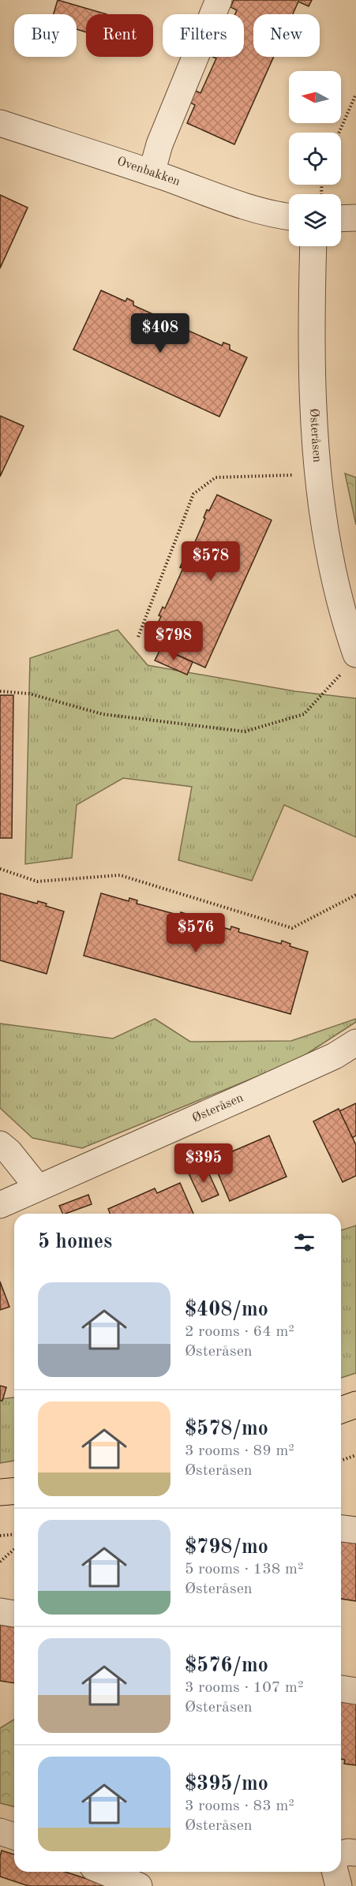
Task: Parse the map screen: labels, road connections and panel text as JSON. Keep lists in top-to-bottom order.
{
  "streets": {
    "street": ["Ovenbakken", "Østeråsen"]
  },
  "north": "left",
  "page": {
    "chip": [
      "Buy",
      "Rent",
      "Filters",
      "New"
    ],
    "price": [
      "$408",
      "$578",
      "$798",
      "$576",
      "$395"
    ],
    "heading": "5 homes",
    "list": [
      {
        "name": "$408/mo",
        "note": "2 rooms · 64 m² · Østeråsen"
      },
      {
        "name": "$578/mo",
        "note": "3 rooms · 89 m² · Østeråsen"
      },
      {
        "name": "$798/mo",
        "note": "5 rooms · 138 m² · Østeråsen"
      },
      {
        "name": "$576/mo",
        "note": "3 rooms · 107 m² · Østeråsen"
      },
      {
        "name": "$395/mo",
        "note": "3 rooms · 83 m² · Østeråsen"
      }
    ]
  }
}
